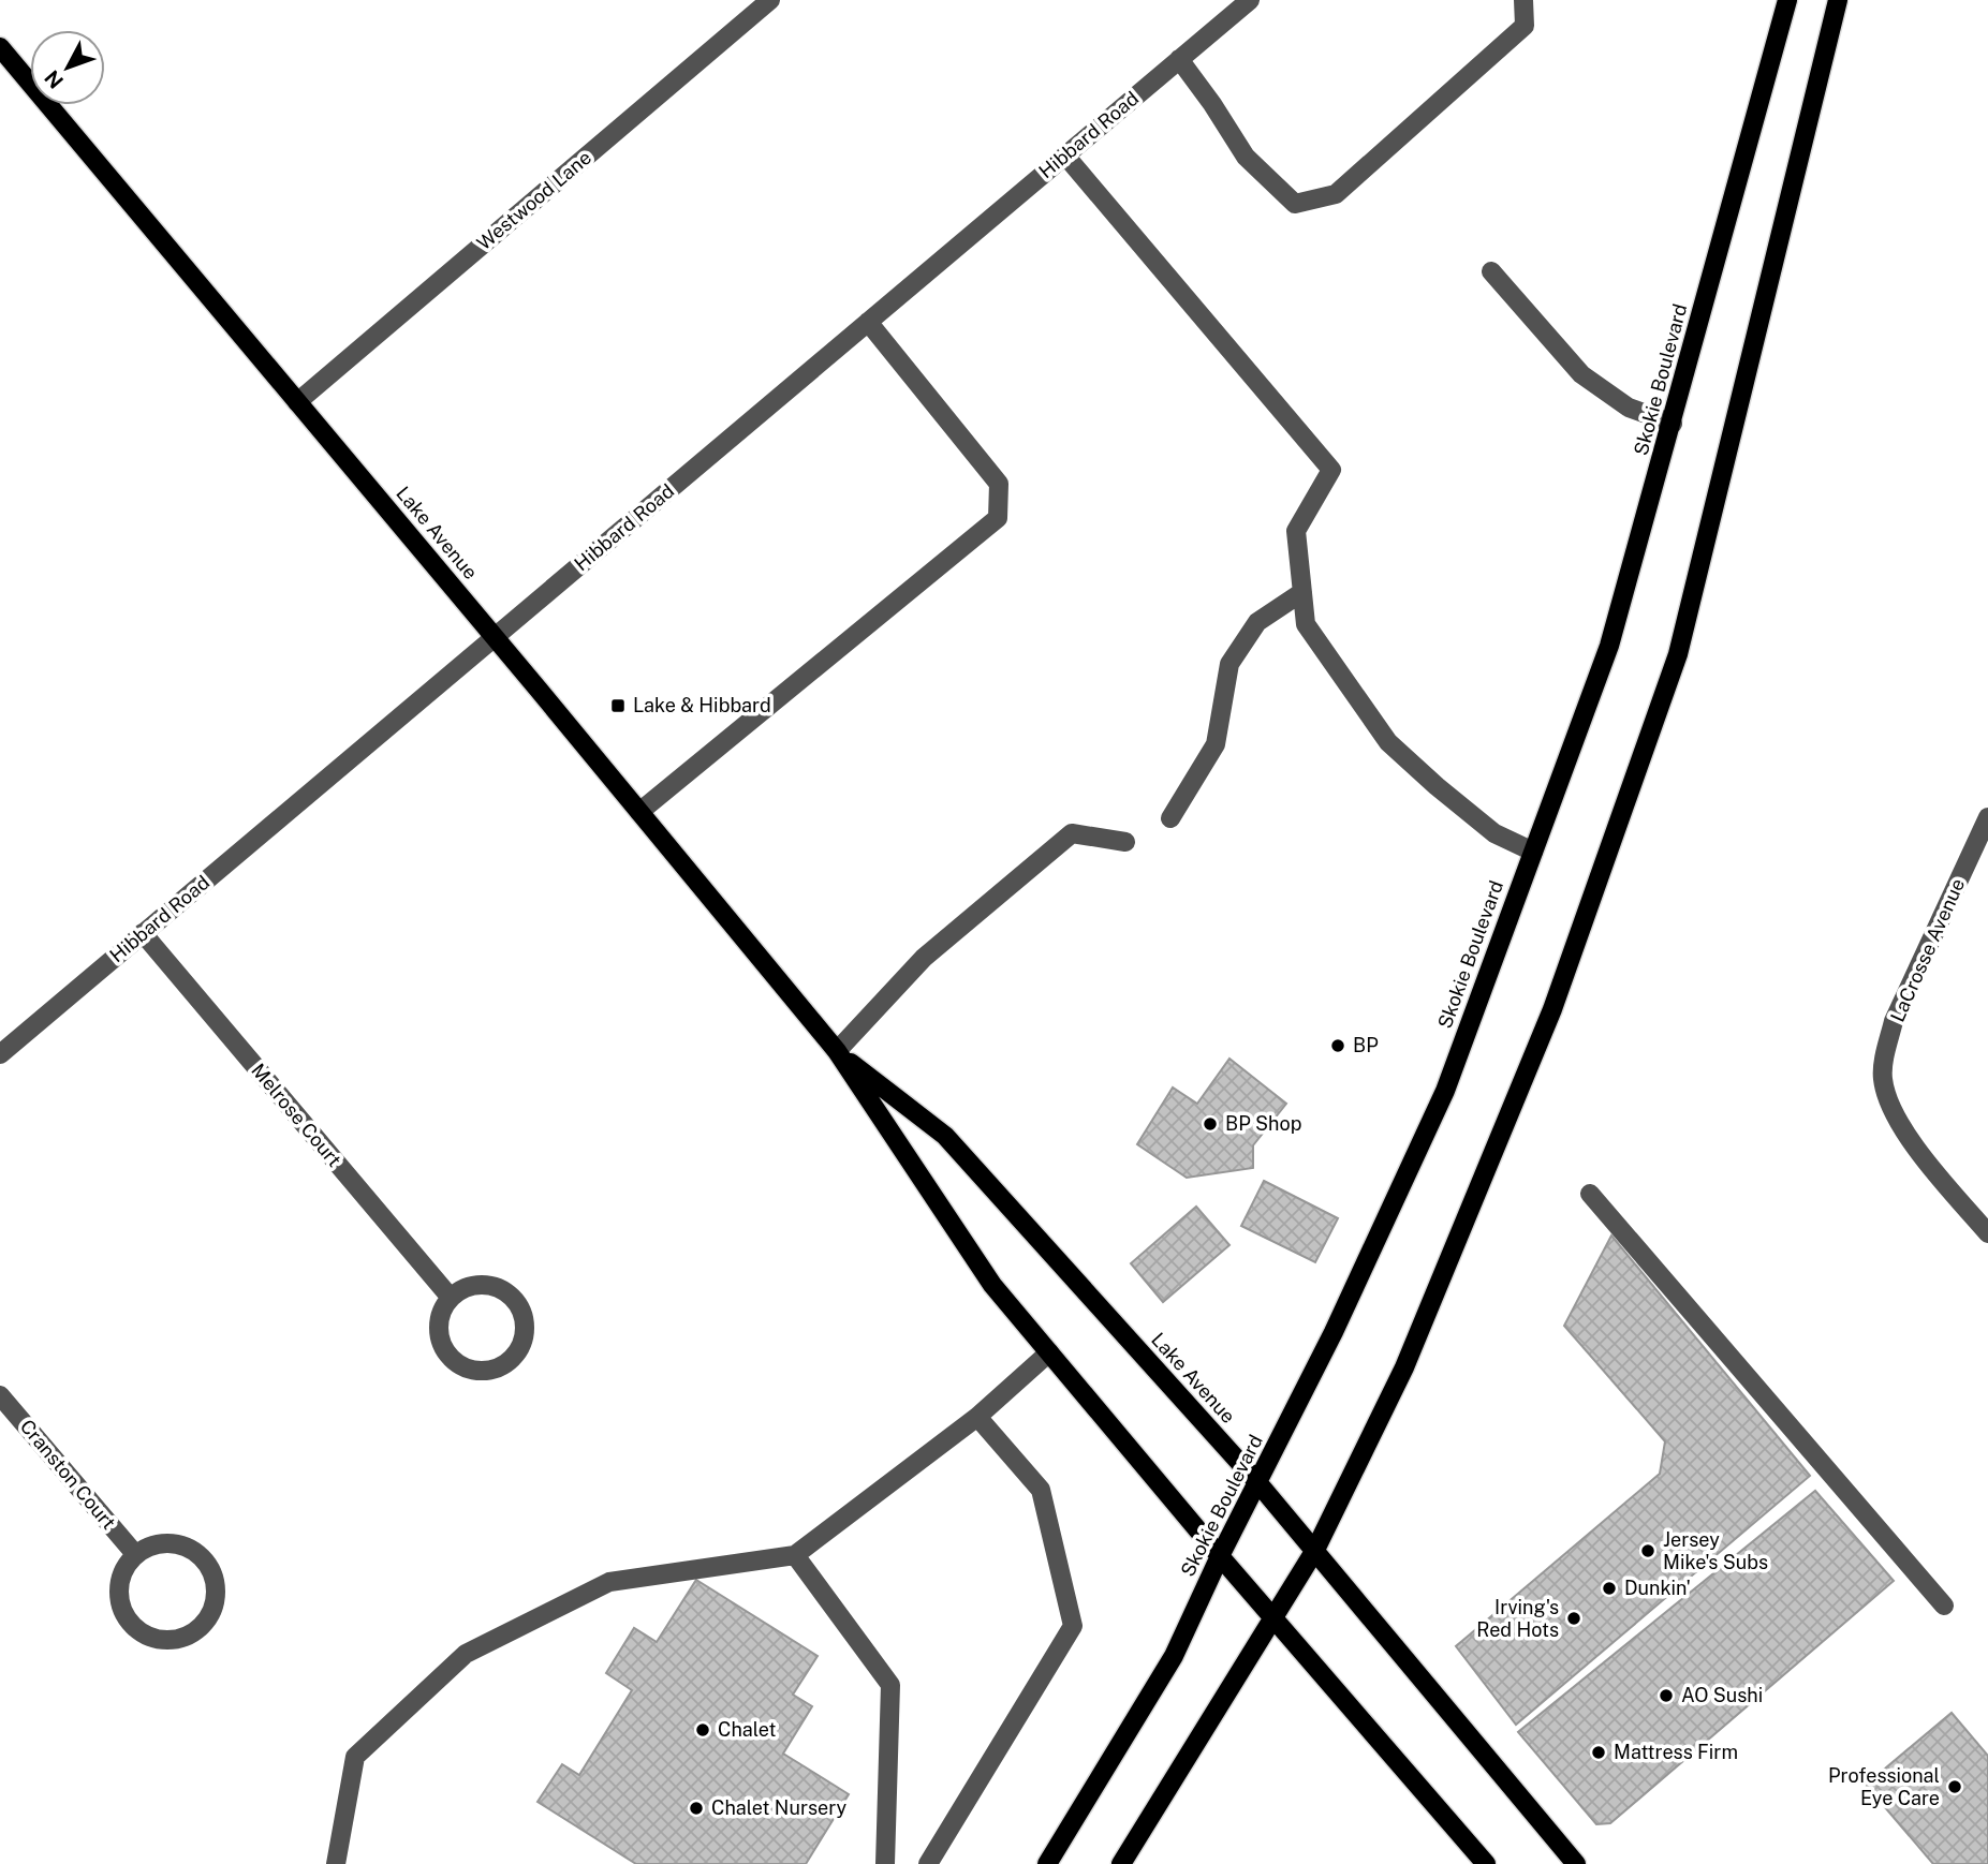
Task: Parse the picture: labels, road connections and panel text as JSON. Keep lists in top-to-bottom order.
{
  "streets": {
    "main road": ["Skokie Boulevard", "Lake Avenue"],
    "street": [
      "Hibbard Road",
      "Westwood Lane",
      "LaCrosse Avenue",
      "Melrose Court",
      "Cranston Court"
    ]
  },
  "crossings": [
    ["Hibbard Road", "Lake Avenue"],
    ["Hibbard Road", "Melrose Court"],
    ["Westwood Lane", "Lake Avenue"],
    ["Skokie Boulevard", "Lake Avenue"]
  ],
  "places": {
    "transit": ["Lake & Hibbard"],
    "other": [
      "BP",
      "BP Shop",
      "Jersey Mike's Subs",
      "Dunkin'",
      "Irving's Red Hots",
      "AO Sushi",
      "Chalet",
      "Mattress Firm",
      "Professional Eye Care",
      "Chalet Nursery"
    ]
  },
  "north": "bottom left"
}
